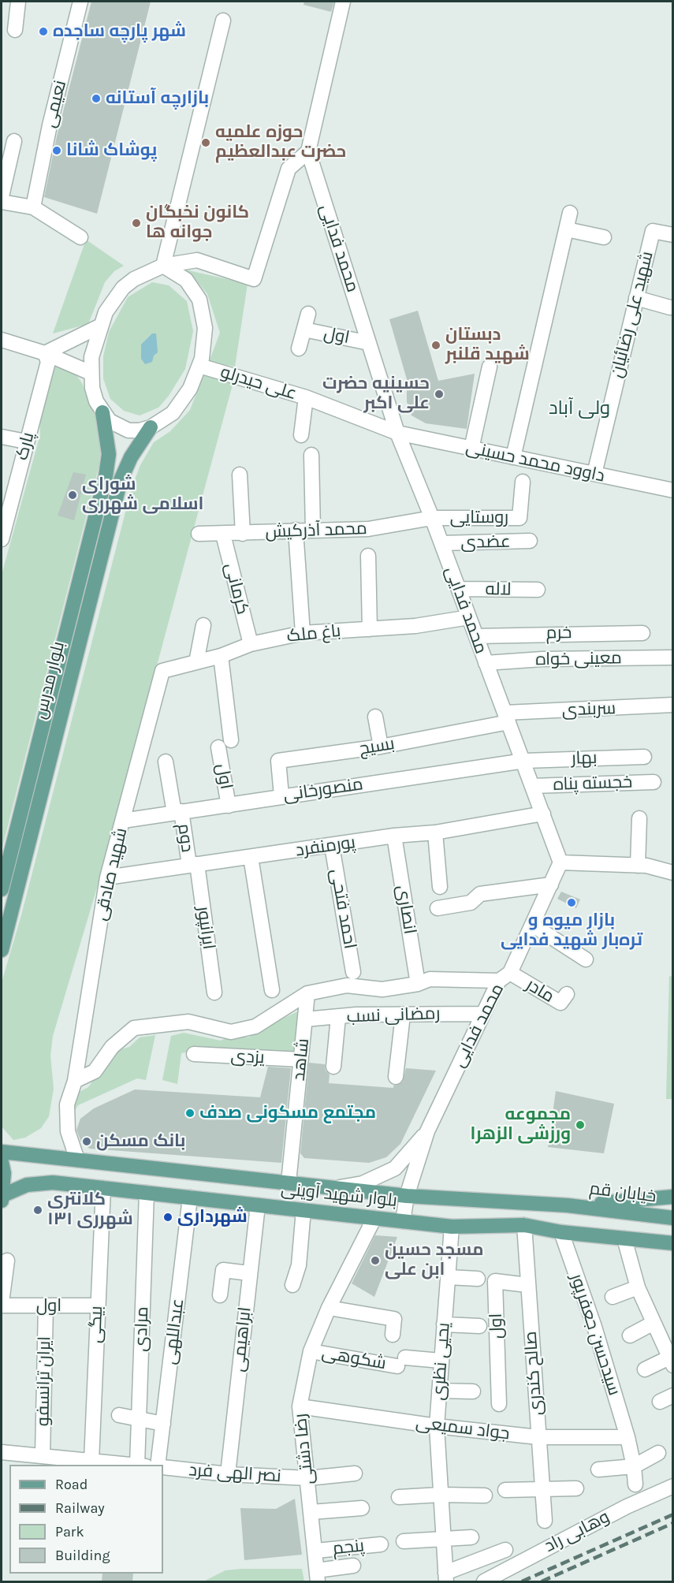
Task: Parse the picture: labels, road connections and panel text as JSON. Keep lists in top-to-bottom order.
{
  "streets": {
    "main road": ["بلوار مدرس", "خیابان قم", "بلوار شهید آوینی"],
    "street": [
      "نعیمی",
      "محمد فدایی",
      "شهید علی رضائیان",
      "اول",
      "علی حیدرلو",
      "پارک",
      "داوود محمد حسینی",
      "روستایی",
      "محمد آذرکیش",
      "عضدی",
      "کرمانی",
      "لاله",
      "خرم",
      "باغ ملک",
      "معینی خواه",
      "سربندی",
      "بسیج",
      "بهار",
      "خجسته پناه",
      "منصورخانی",
      "دوم",
      "پورمنفرد",
      "شهید صادقی",
      "احمد فتحی",
      "انصاری",
      "ایرانپور",
      "مادر",
      "رمضانی نسب",
      "یزدی",
      "شاهد",
      "بیگی",
      "مرادی",
      "عبداللهی",
      "سیدحسن جعفرپور",
      "ابراهیمی",
      "شکوهی",
      "یحیی نظری",
      "صالح کندری",
      "ایران ترانسفو",
      "جواد سمیعی",
      "رضا دشتی",
      "نصر الهی فرد",
      "وهابی راد",
      "پنجم"
    ]
  },
  "crossings": [
    ["محمد فدایی", "اول"],
    ["محمد فدایی", "علی حیدرلو"],
    ["محمد فدایی", "داوود محمد حسینی"],
    ["محمد فدایی", "روستایی"],
    ["محمد فدایی", "محمد آذرکیش"],
    ["محمد فدایی", "عضدی"],
    ["محمد فدایی", "لاله"],
    ["محمد فدایی", "خرم"],
    ["محمد فدایی", "باغ ملک"],
    ["محمد فدایی", "معینی خواه"],
    ["محمد فدایی", "سربندی"],
    ["محمد فدایی", "بسیج"],
    ["محمد فدایی", "بهار"],
    ["محمد فدایی", "خجسته پناه"],
    ["محمد فدایی", "منصورخانی"],
    ["محمد فدایی", "پورمنفرد"],
    ["محمد فدایی", "مادر"],
    ["محمد فدایی", "رمضانی نسب"],
    ["محمد فدایی", "بلوار شهید آوینی"],
    ["شهید علی رضائیان", "داوود محمد حسینی"],
    ["اول", "باغ ملک"],
    ["اول", "منصورخانی"],
    ["اول", "بیگی"],
    ["اول", "صالح کندری"],
    ["اول", "ایران ترانسفو"],
    ["علی حیدرلو", "داوود محمد حسینی"],
    ["علی حیدرلو", "بلوار مدرس"],
    ["روستایی", "محمد آذرکیش"],
    ["محمد آذرکیش", "کرمانی"],
    ["کرمانی", "باغ ملک"],
    ["باغ ملک", "شهید صادقی"],
    ["سربندی", "بسیج"],
    ["بسیج", "منصورخانی"],
    ["بهار", "منصورخانی"],
    ["منصورخانی", "دوم"],
    ["منصورخانی", "شهید صادقی"],
    ["دوم", "پورمنفرد"],
    ["دوم", "ایرانپور"],
    ["پورمنفرد", "شهید صادقی"],
    ["پورمنفرد", "احمد فتحی"],
    ["پورمنفرد", "انصاری"],
    ["پورمنفرد", "ایرانپور"],
    ["شهید صادقی", "بلوار شهید آوینی"],
    ["رمضانی نسب", "شاهد"],
    ["یزدی", "شاهد"],
    ["شاهد", "بلوار شهید آوینی"],
    ["خیابان قم", "بلوار شهید آوینی"],
    ["بلوار شهید آوینی", "بیگی"],
    ["بلوار شهید آوینی", "مرادی"],
    ["بلوار شهید آوینی", "عبداللهی"],
    ["بلوار شهید آوینی", "سیدحسن جعفرپور"],
    ["بلوار شهید آوینی", "ابراهیمی"],
    ["بلوار شهید آوینی", "یحیی نظری"],
    ["بلوار شهید آوینی", "صالح کندری"],
    ["بلوار شهید آوینی", "رضا دشتی"],
    ["سیدحسن جعفرپور", "جواد سمیعی"],
    ["ابراهیمی", "نصر الهی فرد"],
    ["شکوهی", "یحیی نظری"],
    ["شکوهی", "رضا دشتی"],
    ["یحیی نظری", "جواد سمیعی"],
    ["صالح کندری", "جواد سمیعی"],
    ["جواد سمیعی", "رضا دشتی"],
    ["رضا دشتی", "نصر الهی فرد"],
    ["رضا دشتی", "پنجم"]
  ],
  "districts": ["ولی آباد"],
  "places": [
    "شهر پارچه ساجده",
    "بازارچه آستانه",
    "حوزه علمیه حضرت عبدالعظیم",
    "پوشاک شانا",
    "کانون نخبگان جوانه ها",
    "دبستان شهید قلنبر",
    "حسینیه حضرت علی اکبر",
    "شورای اسلامی شهرری",
    "بازار میوه و تره‌بار شهید فدایی",
    "مجتمع مسکونی صدف",
    "مجموعه ورزشی الزهرا",
    "بانک مسکن",
    "کلانتری ۱۳۱ شهرری",
    "شهرداری",
    "مسجد حسین ابن علی"
  ],
  "legend": [
    "Road",
    "Railway",
    "Park",
    "Building"
  ]
}
